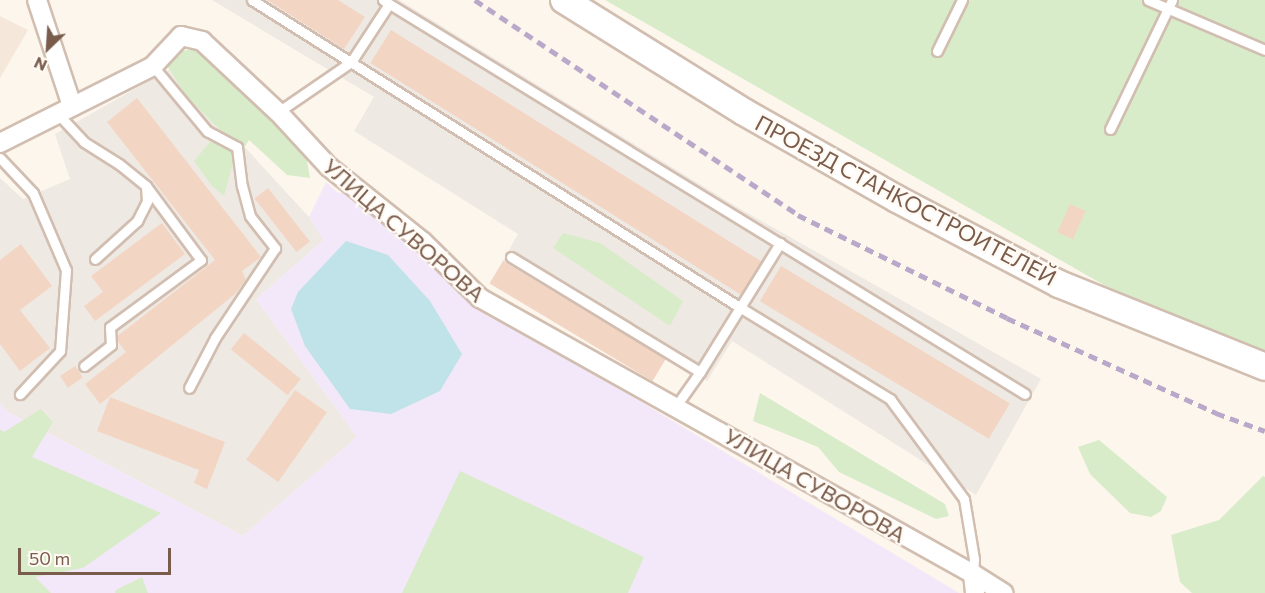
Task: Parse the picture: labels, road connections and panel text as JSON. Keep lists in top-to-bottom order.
{
  "streets": {
    "main road": ["ПРОЕЗД СТАНКОСТРОИТЕЛЕЙ"],
    "street": ["УЛИЦА СУВОРОВА"]
  },
  "scale_bar": "50 m",
  "north": "bottom left"
}
